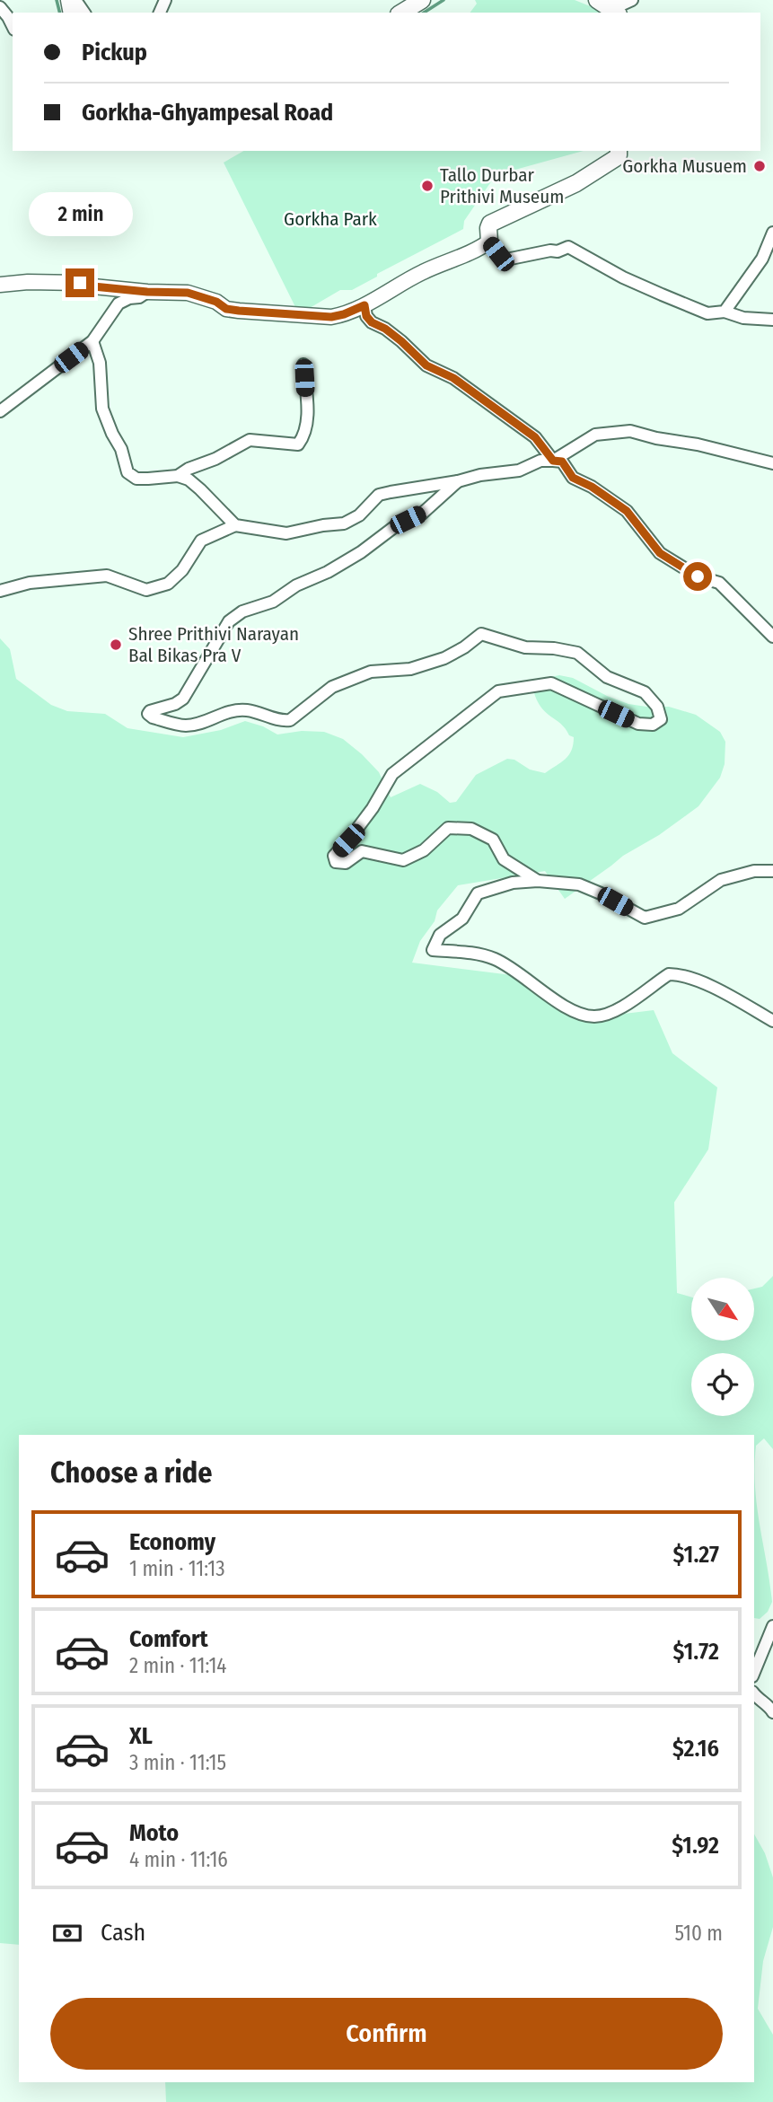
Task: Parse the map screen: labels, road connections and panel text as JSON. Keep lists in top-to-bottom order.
{
  "parks": ["Gorkha Park"],
  "places": ["Gorkha Musuem", "Tallo Durbar Prithivi Museum", "Shree Prithivi Narayan Bal Bikas Pra V"],
  "north": "bottom right",
  "page": {
    "banner": ["Pickup", "Gorkha-Ghyampesal Road"],
    "bubble": "2 min",
    "heading": "Choose a ride",
    "list": [
      {
        "name": "Economy",
        "note": "1 min · 11:13",
        "value": "$1.27"
      },
      {
        "name": "Comfort",
        "note": "2 min · 11:14",
        "value": "$1.72"
      },
      {
        "name": "XL",
        "note": "3 min · 11:15",
        "value": "$2.16"
      },
      {
        "name": "Moto",
        "note": "4 min · 11:16",
        "value": "$1.92"
      }
    ],
    "pay": ["Cash", "510 m"],
    "buttons": "Confirm"
  }
}
